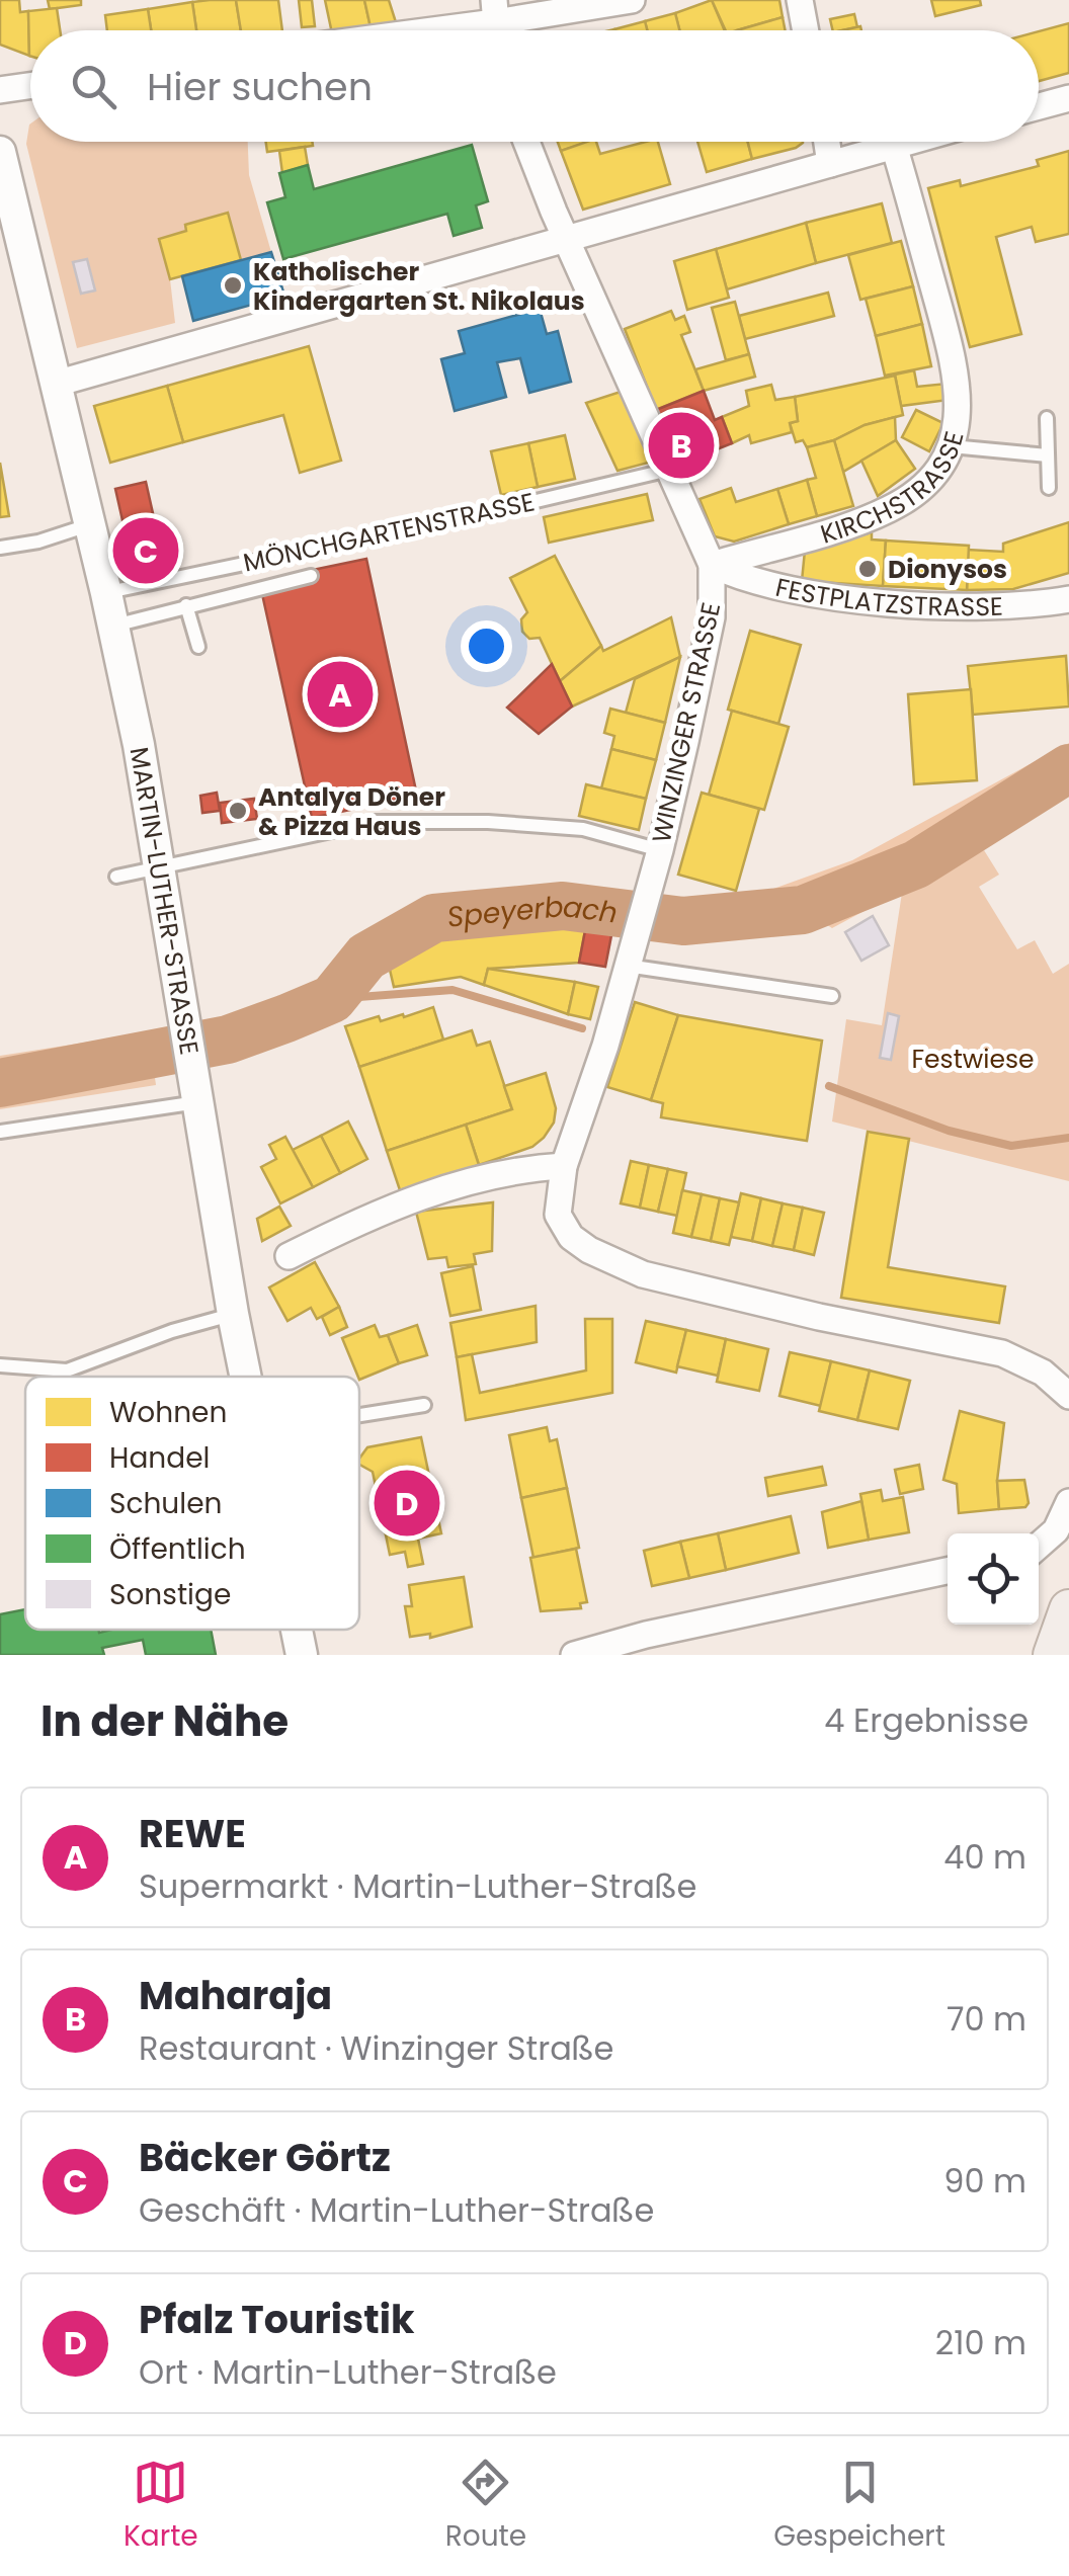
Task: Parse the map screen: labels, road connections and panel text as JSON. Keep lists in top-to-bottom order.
{
  "streets": {
    "street": [
      "KIRCHSTRASSE",
      "FESTPLATZSTRASSE",
      "WINZINGER STRASSE",
      "MARTIN-LUTHER-STRASSE"
    ],
    "lane": ["MÖNCHGARTENSTRASSE"]
  },
  "crossings": [
    ["KIRCHSTRASSE", "FESTPLATZSTRASSE"],
    ["KIRCHSTRASSE", "WINZINGER STRASSE"],
    ["MÖNCHGARTENSTRASSE", "WINZINGER STRASSE"],
    ["MÖNCHGARTENSTRASSE", "MARTIN-LUTHER-STRASSE"],
    ["FESTPLATZSTRASSE", "WINZINGER STRASSE"]
  ],
  "water": ["Speyerbach"],
  "parks": ["Festwiese"],
  "places": ["Katholischer Kindergarten St. Nikolaus", "Dionysos", "Antalya Döner & Pizza Haus"],
  "legend": [
    "Wohnen",
    "Handel",
    "Schulen",
    "Öffentlich",
    "Sonstige"
  ],
  "page": {
    "search": "Hier suchen",
    "pins": [
      "B",
      "C",
      "A",
      "D"
    ],
    "heading": ["In der Nähe", "4 Ergebnisse"],
    "list": [
      {
        "mark": "A",
        "name": "REWE",
        "note": "Supermarkt · Martin-Luther-Straße",
        "value": "40 m"
      },
      {
        "mark": "B",
        "name": "Maharaja",
        "note": "Restaurant · Winzinger Straße",
        "value": "70 m"
      },
      {
        "mark": "C",
        "name": "Bäcker Görtz",
        "note": "Geschäft · Martin-Luther-Straße",
        "value": "90 m"
      },
      {
        "mark": "D",
        "name": "Pfalz Touristik",
        "note": "Ort · Martin-Luther-Straße",
        "value": "210 m"
      }
    ],
    "nav": ["Karte", "Route", "Gespeichert"]
  }
}
